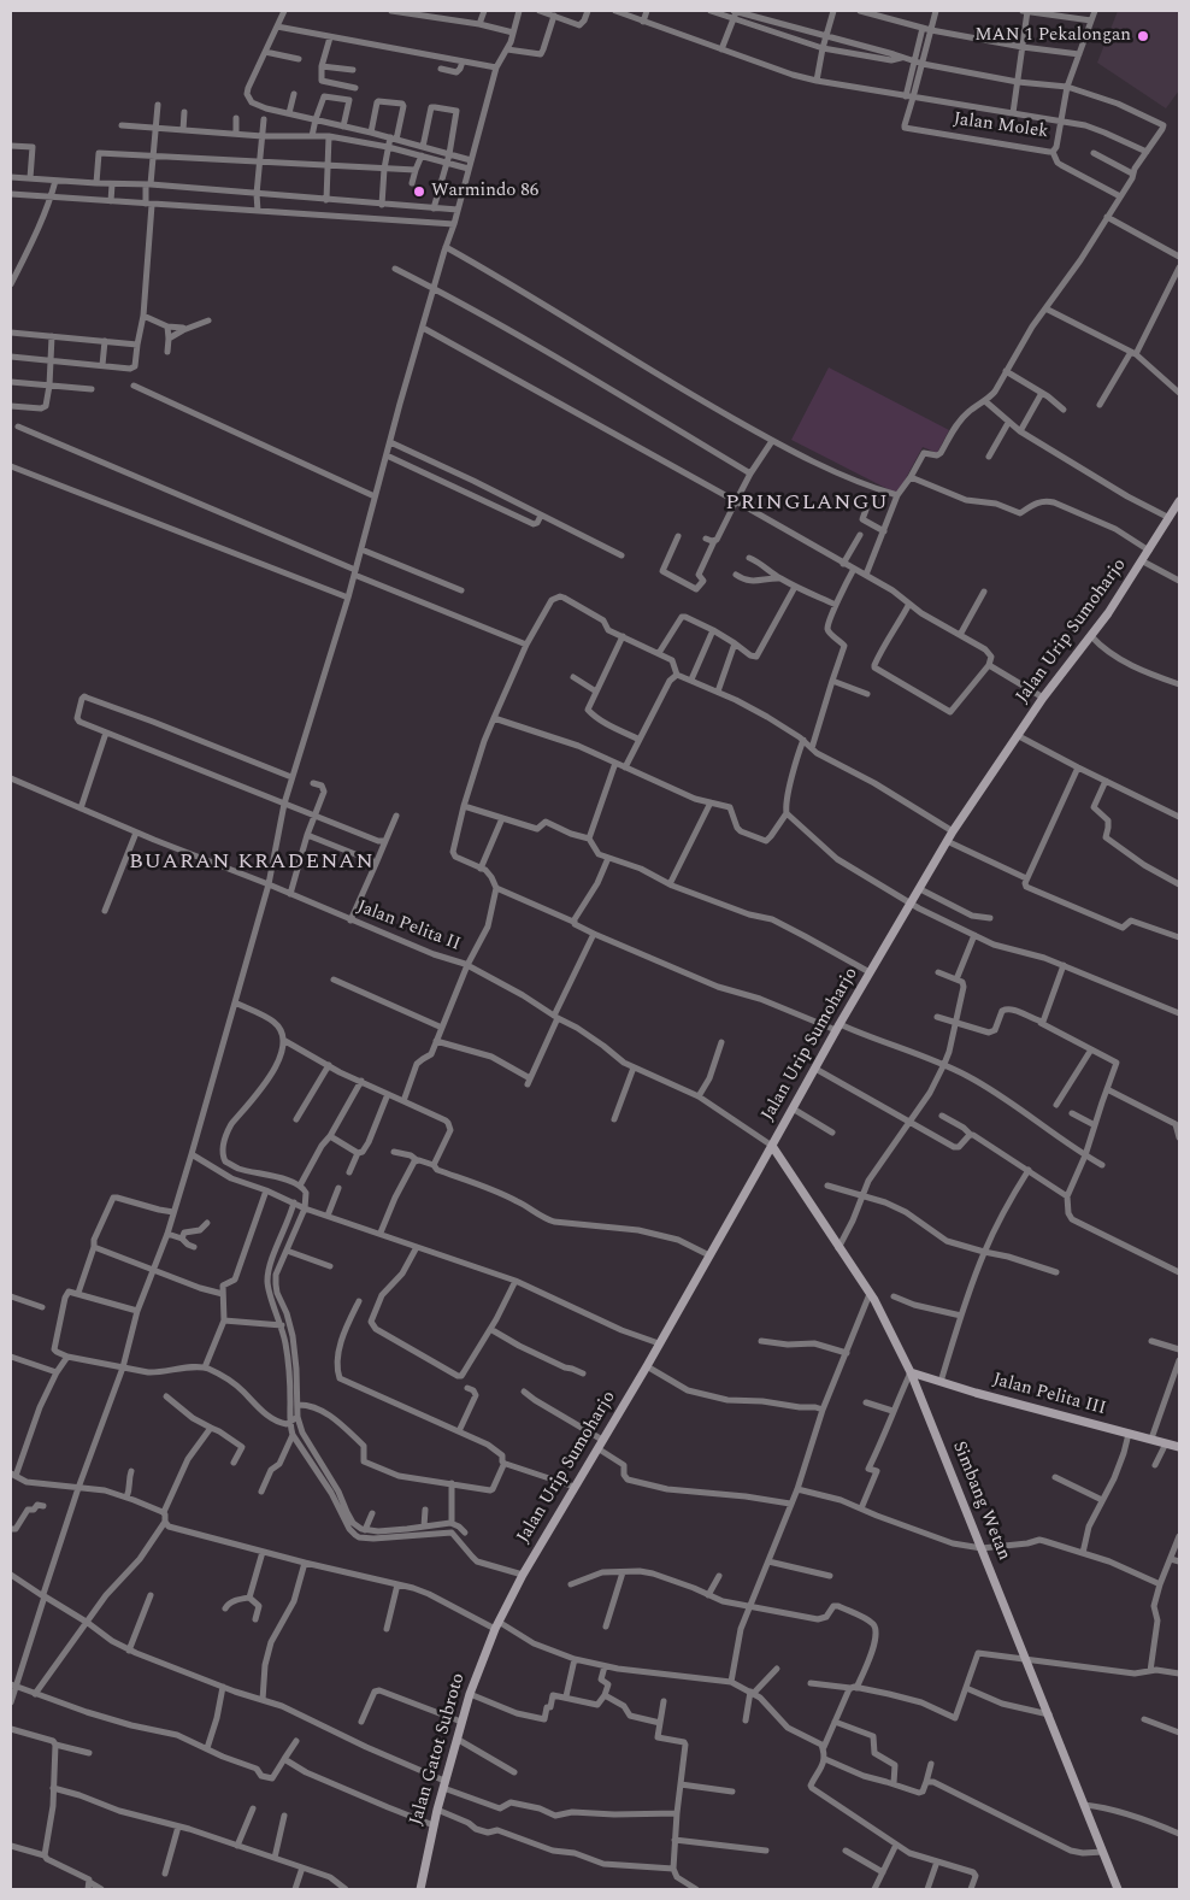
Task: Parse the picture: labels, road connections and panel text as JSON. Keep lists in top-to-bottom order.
{
  "streets": {
    "main road": [
      "Jalan Urip Sumoharjo",
      "Jalan Pelita III",
      "Simbang Wetan",
      "Jalan Gatot Subroto"
    ],
    "street": ["Jalan Molek", "Jalan Pelita II"]
  },
  "crossings": [
    ["Jalan Urip Sumoharjo", "Jalan Pelita II"],
    ["Jalan Urip Sumoharjo", "Simbang Wetan"],
    ["Jalan Urip Sumoharjo", "Jalan Gatot Subroto"],
    ["Jalan Pelita II", "Simbang Wetan"],
    ["Jalan Pelita III", "Simbang Wetan"]
  ],
  "districts": ["PRINGLANGU", "BUARAN KRADENAN"],
  "places": ["MAN 1 Pekalongan", "Warmindo 86"]
}
